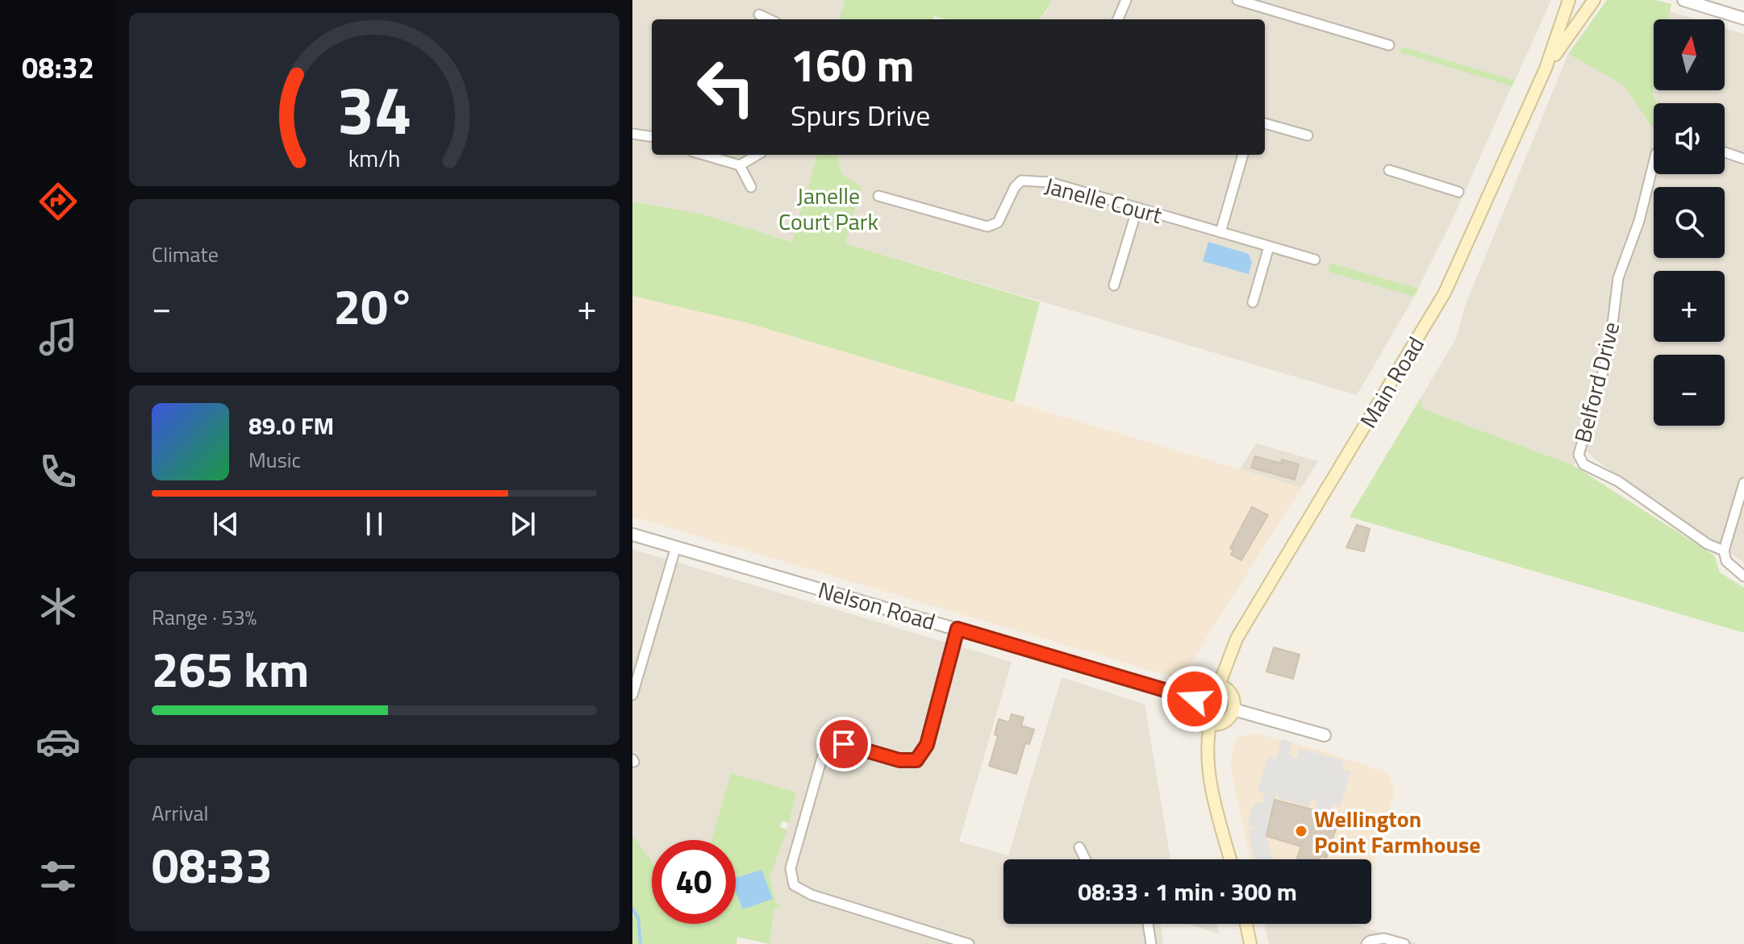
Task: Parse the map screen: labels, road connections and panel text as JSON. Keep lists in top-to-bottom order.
{
  "streets": {
    "main road": ["Main Road"],
    "street": ["Janelle Court", "Belford Drive", "Nelson Road"]
  },
  "crossings": [
    ["Main Road", "Nelson Road"]
  ],
  "parks": ["Janelle Court Park"],
  "places": ["Wellington Point Farmhouse"],
  "north": "top",
  "page": {
    "tabs": "08:32",
    "map_buttons": ["+", "−"],
    "turn": ["160 m", "Spurs Drive"],
    "tile": [
      "Climate",
      ["Range · 53%", "265 km"],
      ["Arrival", "08:33"]
    ],
    "heat": ["−", "20°", "+"],
    "song": ["89.0 FM", "Music"],
    "limit": "40",
    "trip": "08:33 · 1 min · 300 m",
    "gauge": ["34", "km/h"]
  }
}
